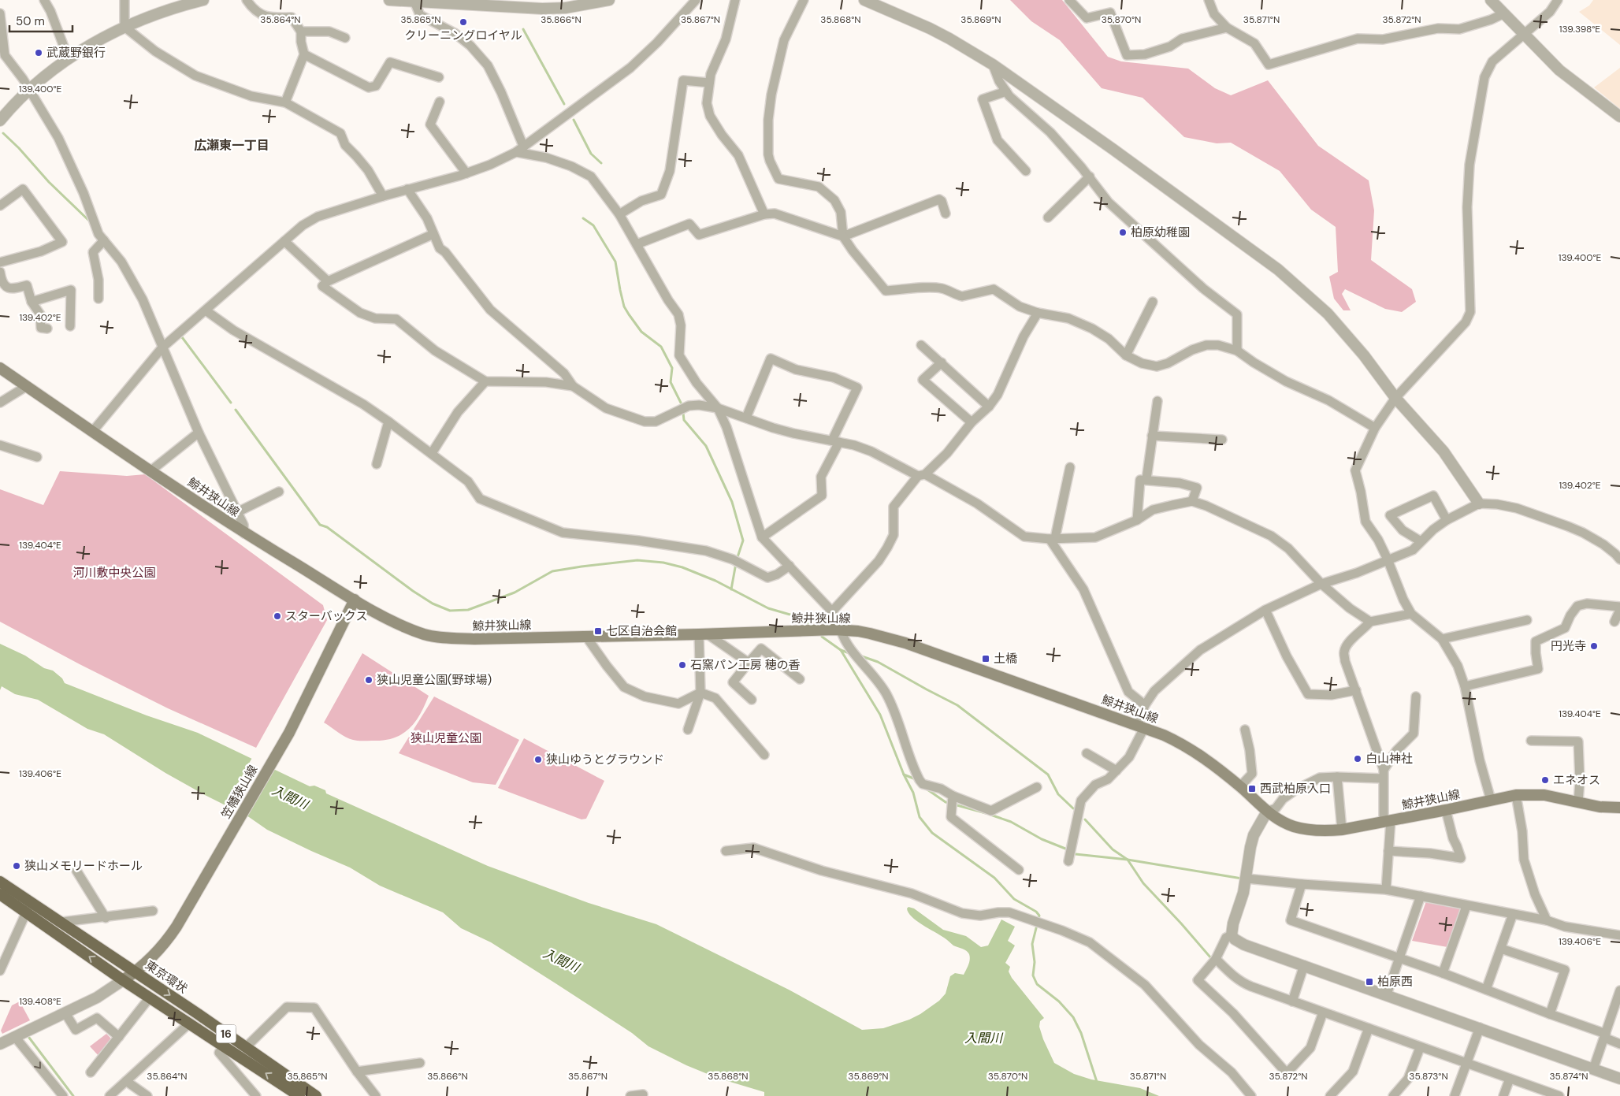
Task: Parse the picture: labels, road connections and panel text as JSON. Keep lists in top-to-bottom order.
{
  "streets": {
    "highway": ["東京環状", "16"],
    "main road": ["鯨井狭山線", "笠幡狭山線"]
  },
  "crossings": [
    ["鯨井狭山線", "笠幡狭山線"],
    ["笠幡狭山線", "東京環状"]
  ],
  "districts": ["広瀬東一丁目"],
  "water": ["入間川"],
  "parks": ["河川敷中央公園", "狭山児童公園"],
  "places": {
    "other": [
      "クリーニングロイヤル",
      "武蔵野銀行",
      "柏原幼稚園",
      "スターバックス",
      "円光寺",
      "石窯パン工房 穂の香",
      "狭山児童公園(野球場)",
      "白山神社",
      "狭山ゆうとグラウンド",
      "エネオス",
      "狭山メモリードホール"
    ],
    "transit": [
      "七区自治会館",
      "土橋",
      "西武柏原入口",
      "柏原西"
    ]
  },
  "scale_bar": "50 m",
  "coordinates": [
    "35.864°N",
    "35.865°N",
    "35.866°N",
    "35.867°N",
    "35.868°N",
    "35.869°N",
    "35.870°N",
    "35.871°N",
    "35.872°N",
    "139.398°E",
    "139.400°E",
    "139.402°E",
    "139.404°E",
    "139.406°E",
    "139.408°E",
    "35.873°N",
    "35.874°N"
  ]
}
